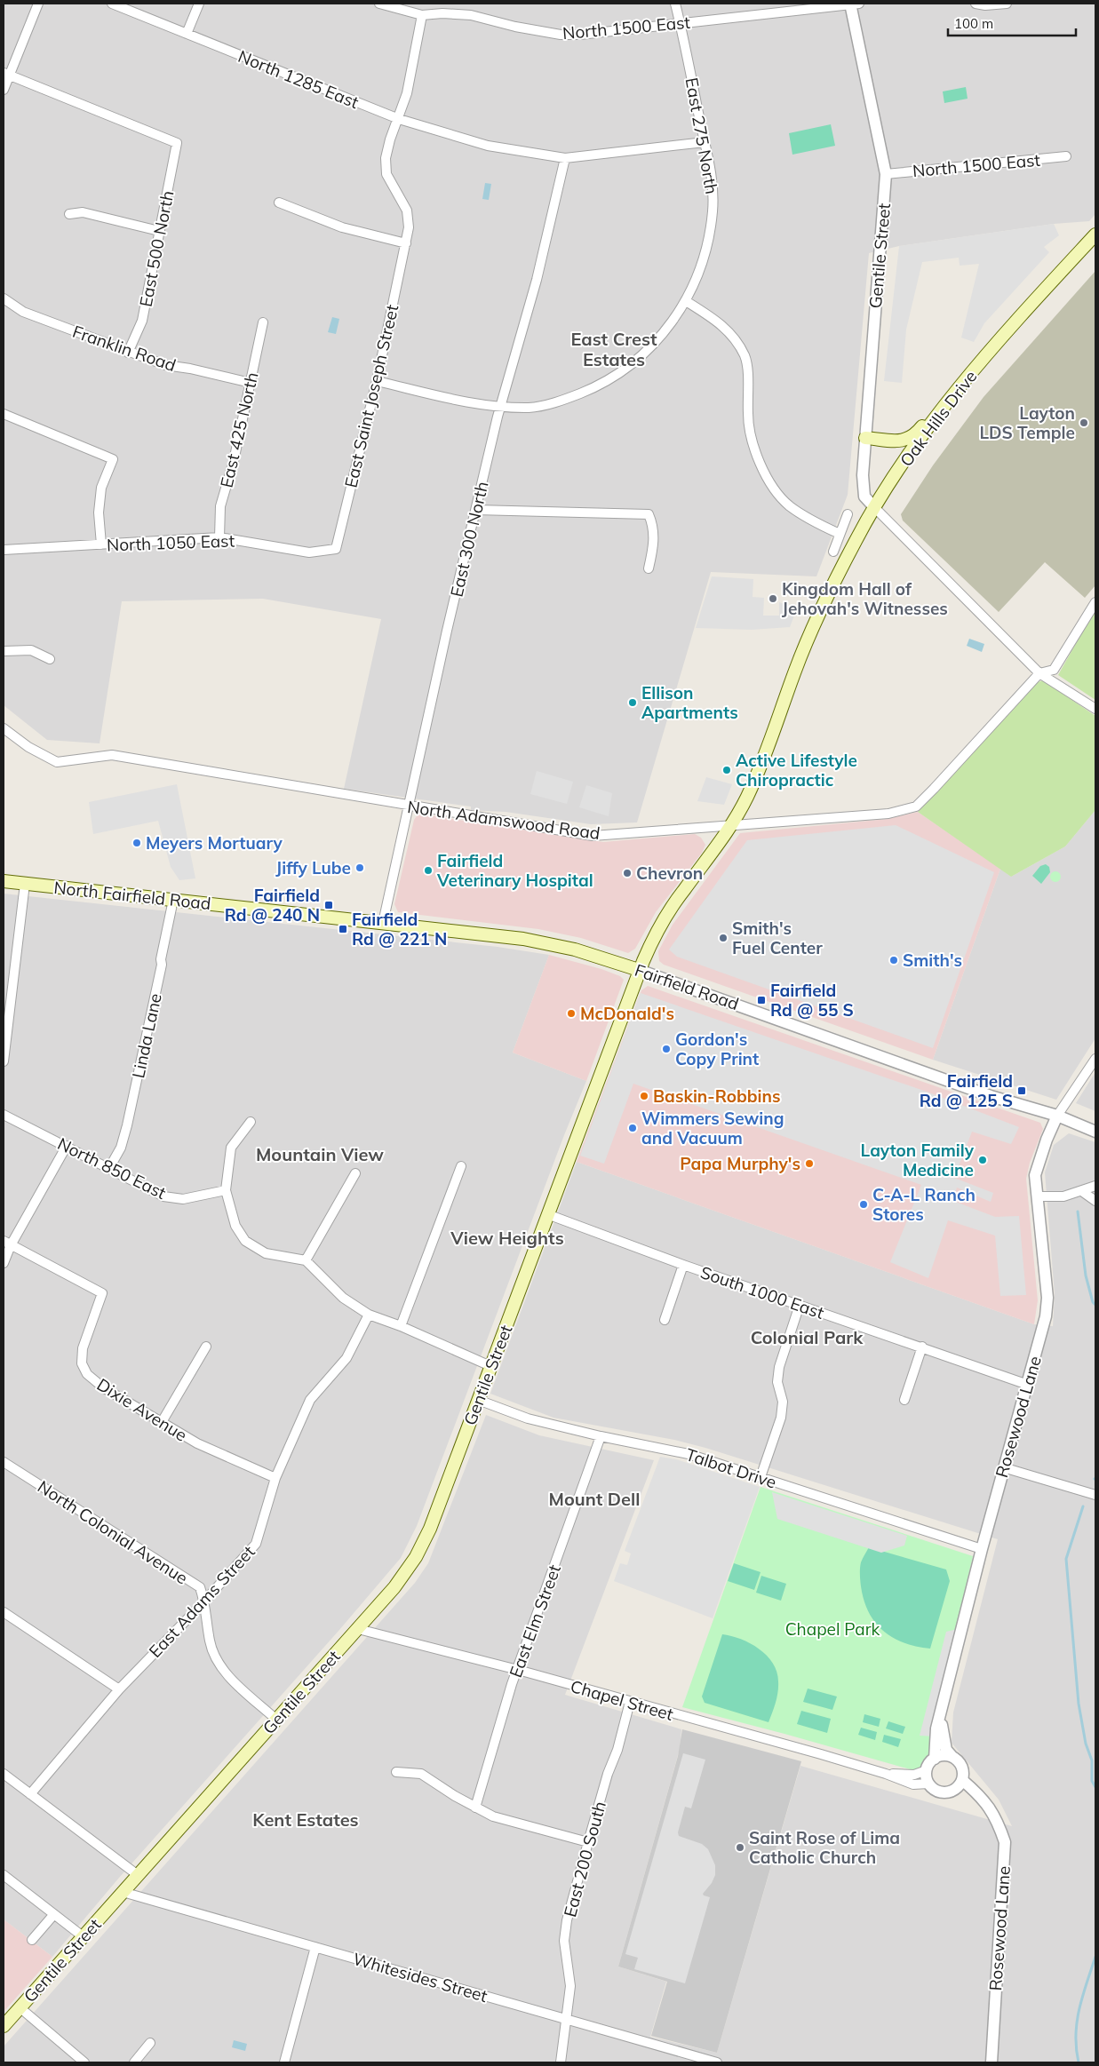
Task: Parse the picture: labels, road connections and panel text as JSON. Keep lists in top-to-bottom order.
{
  "streets": {
    "main road": [
      "Gentile Street",
      "Oak Hills Drive",
      "North Fairfield Road",
      "Fairfield Road"
    ],
    "street": [
      "North 1500 East",
      "North 1285 East",
      "East 275 North",
      "East 500 North",
      "Franklin Road",
      "East Saint Joseph Street",
      "East 425 North",
      "East 300 North",
      "North 1050 East",
      "North Adamswood Road",
      "Linda Lane",
      "North 850 East",
      "South 1000 East",
      "Dixie Avenue",
      "Rosewood Lane",
      "Talbot Drive",
      "North Colonial Avenue",
      "East Adams Street",
      "East Elm Street",
      "Chapel Street",
      "East 200 South",
      "Whitesides Street"
    ]
  },
  "crossings": [
    ["North 1500 East", "East 275 North"],
    ["North 1500 East", "Gentile Street"],
    ["North 1500 East", "East Saint Joseph Street"],
    ["North 1285 East", "East 275 North"],
    ["North 1285 East", "East Saint Joseph Street"],
    ["North 1285 East", "East 300 North"],
    ["East 275 North", "East Saint Joseph Street"],
    ["East 275 North", "East 300 North"],
    ["East 500 North", "Franklin Road"],
    ["Gentile Street", "Oak Hills Drive"],
    ["Gentile Street", "North Adamswood Road"],
    ["Gentile Street", "Fairfield Road"],
    ["Gentile Street", "South 1000 East"],
    ["Gentile Street", "Talbot Drive"],
    ["Gentile Street", "North Colonial Avenue"],
    ["Gentile Street", "Chapel Street"],
    ["Gentile Street", "Whitesides Street"],
    ["Franklin Road", "East 425 North"],
    ["East Saint Joseph Street", "North 1050 East"],
    ["East 425 North", "North 1050 East"],
    ["East 300 North", "North Adamswood Road"],
    ["East 300 North", "North Fairfield Road"],
    ["North Fairfield Road", "Fairfield Road"],
    ["North Fairfield Road", "Linda Lane"],
    ["Fairfield Road", "Rosewood Lane"],
    ["Linda Lane", "North 850 East"],
    ["South 1000 East", "Rosewood Lane"],
    ["Dixie Avenue", "East Adams Street"],
    ["Rosewood Lane", "Talbot Drive"],
    ["Rosewood Lane", "Chapel Street"],
    ["Talbot Drive", "East Elm Street"],
    ["North Colonial Avenue", "East Adams Street"],
    ["East Elm Street", "Chapel Street"],
    ["Chapel Street", "East 200 South"],
    ["East 200 South", "Whitesides Street"]
  ],
  "districts": [
    "East Crest Estates",
    "Mountain View",
    "View Heights",
    "Colonial Park",
    "Mount Dell",
    "Kent Estates"
  ],
  "parks": ["Chapel Park"],
  "places": {
    "other": [
      "Layton LDS Temple",
      "Kingdom Hall of Jehovah's Witnesses",
      "Ellison Apartments",
      "Active Lifestyle Chiropractic",
      "Meyers Mortuary",
      "Jiffy Lube",
      "Fairfield Veterinary Hospital",
      "Chevron",
      "Smith's Fuel Center",
      "Smith's",
      "McDonald's",
      "Gordon's Copy Print",
      "Baskin-Robbins",
      "Wimmers Sewing and Vacuum",
      "Layton Family Medicine",
      "Papa Murphy's",
      "C-A-L Ranch Stores",
      "Saint Rose of Lima Catholic Church"
    ],
    "transit": [
      "Fairfield Rd @ 240 N",
      "Fairfield Rd @ 221 N",
      "Fairfield Rd @ 55 S",
      "Fairfield Rd @ 125 S"
    ]
  },
  "scale_bar": "100 m"
}
